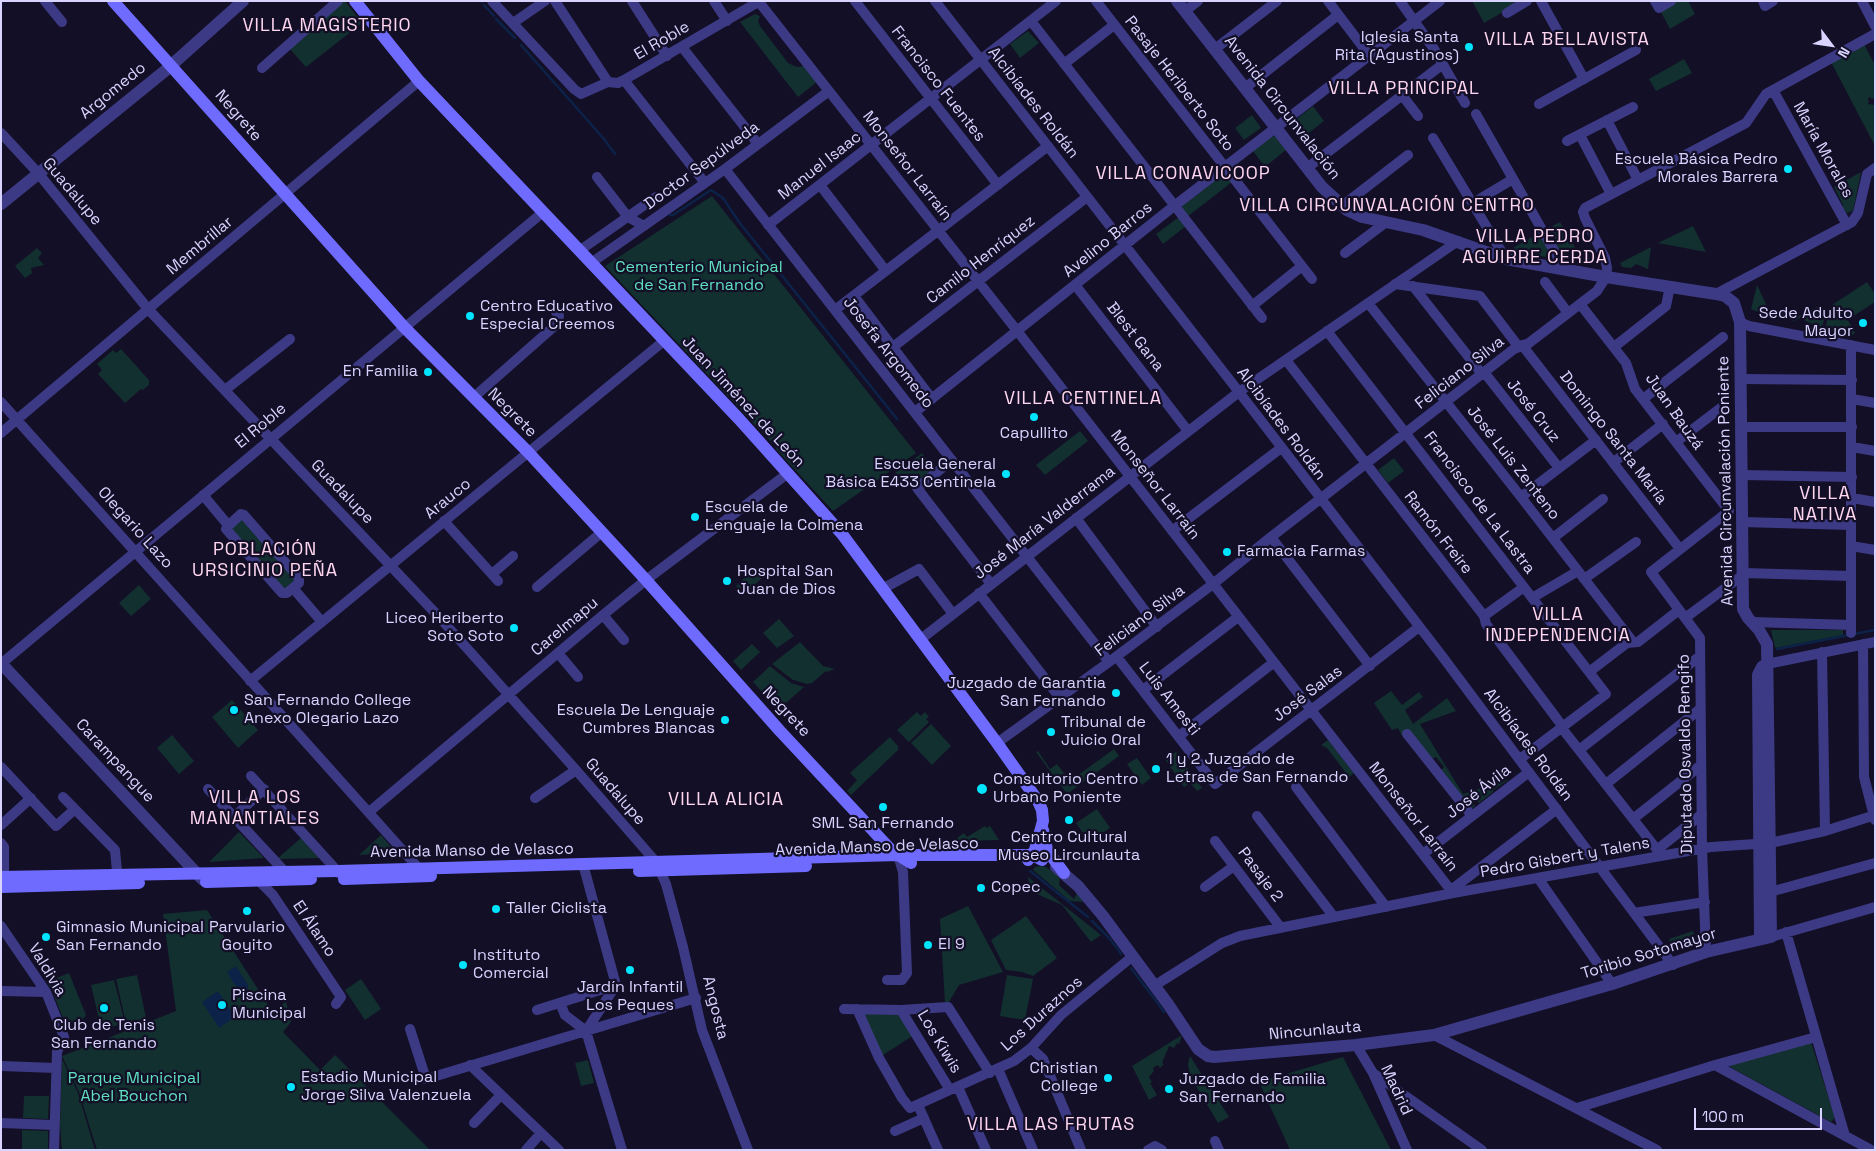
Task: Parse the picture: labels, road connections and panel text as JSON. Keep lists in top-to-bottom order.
{
  "streets": {
    "main road": ["Negrete", "Juan Jiménez de León", "Avenida Manso de Velasco"],
    "street": [
      "El Roble",
      "Francisco Fuentes",
      "Pasaje Heriberto Soto",
      "Argomedo",
      "Alcibíades Roldán",
      "Avenida Circunvalación",
      "María Morales",
      "Doctor Sepúlveda",
      "Manuel Isaac",
      "Monseñor Larraín",
      "Guadalupe",
      "Avelino Barros",
      "Membrillar",
      "Camilo Henríquez",
      "Blest Gana",
      "Josefa Argomedo",
      "Feliciano Silva",
      "José Cruz",
      "Juan Bauzá",
      "Domingo Santa María",
      "José Luis Zenteno",
      "Avenida Circunvalación Poniente",
      "Arauco",
      "Francisco de La Lastra",
      "José María Valderrama",
      "Olegario Lazo",
      "Ramón Freire",
      "Carelmapu",
      "José Salas",
      "Luis Amesti",
      "Diputado Osvaldo Rengifo",
      "Carampangue",
      "José Ávila",
      "Pedro Gisbert y Talens",
      "Pasaje 2",
      "El Álamo",
      "Toribio Sotomayor",
      "Valdivia",
      "Angosta",
      "Los Duraznos",
      "Nincunlauta",
      "Los Kiwis",
      "Madrid"
    ]
  },
  "crossings": [
    ["El Roble", "Negrete"],
    ["El Roble", "Monseñor Larraín"],
    ["El Roble", "Guadalupe"],
    ["El Roble", "Juan Jiménez de León"],
    ["El Roble", "Olegario Lazo"],
    ["El Roble", "Carampangue"],
    ["Francisco Fuentes", "Manuel Isaac"],
    ["Pasaje Heriberto Soto", "Avelino Barros"],
    ["Argomedo", "Negrete"],
    ["Argomedo", "Guadalupe"],
    ["Alcibíades Roldán", "Manuel Isaac"],
    ["Alcibíades Roldán", "Avelino Barros"],
    ["Alcibíades Roldán", "Camilo Henríquez"],
    ["Alcibíades Roldán", "Feliciano Silva"],
    ["Alcibíades Roldán", "José María Valderrama"],
    ["Alcibíades Roldán", "José Salas"],
    ["Alcibíades Roldán", "José Ávila"],
    ["Alcibíades Roldán", "Pedro Gisbert y Talens"],
    ["Alcibíades Roldán", "Toribio Sotomayor"],
    ["Avenida Circunvalación", "Avelino Barros"],
    ["Avenida Circunvalación", "Feliciano Silva"],
    ["Avenida Circunvalación", "Avenida Circunvalación Poniente"],
    ["Avenida Circunvalación", "José María Valderrama"],
    ["Negrete", "Membrillar"],
    ["Negrete", "Arauco"],
    ["Negrete", "Carelmapu"],
    ["Negrete", "Avenida Manso de Velasco"],
    ["Doctor Sepúlveda", "Monseñor Larraín"],
    ["Doctor Sepúlveda", "Josefa Argomedo"],
    ["Doctor Sepúlveda", "Juan Jiménez de León"],
    ["Manuel Isaac", "Monseñor Larraín"],
    ["Manuel Isaac", "Josefa Argomedo"],
    ["Monseñor Larraín", "Avelino Barros"],
    ["Monseñor Larraín", "Camilo Henríquez"],
    ["Monseñor Larraín", "Feliciano Silva"],
    ["Monseñor Larraín", "José María Valderrama"],
    ["Monseñor Larraín", "José Salas"],
    ["Monseñor Larraín", "José Ávila"],
    ["Monseñor Larraín", "Pedro Gisbert y Talens"],
    ["Guadalupe", "Membrillar"],
    ["Guadalupe", "Arauco"],
    ["Guadalupe", "Carelmapu"],
    ["Guadalupe", "Avenida Manso de Velasco"],
    ["Guadalupe", "Angosta"],
    ["Avelino Barros", "Blest Gana"],
    ["Avelino Barros", "Josefa Argomedo"],
    ["Membrillar", "Juan Jiménez de León"],
    ["Membrillar", "Olegario Lazo"],
    ["Blest Gana", "José María Valderrama"],
    ["Josefa Argomedo", "José María Valderrama"],
    ["Josefa Argomedo", "Luis Amesti"],
    ["Feliciano Silva", "Juan Jiménez de León"],
    ["Feliciano Silva", "José Cruz"],
    ["Feliciano Silva", "Juan Bauzá"],
    ["Feliciano Silva", "Domingo Santa María"],
    ["Feliciano Silva", "José Luis Zenteno"],
    ["Feliciano Silva", "Francisco de La Lastra"],
    ["Feliciano Silva", "Ramón Freire"],
    ["Feliciano Silva", "Luis Amesti"],
    ["Juan Jiménez de León", "Arauco"],
    ["Juan Jiménez de León", "José María Valderrama"],
    ["Juan Jiménez de León", "Carelmapu"],
    ["Juan Jiménez de León", "Nincunlauta"],
    ["José Cruz", "Domingo Santa María"],
    ["Domingo Santa María", "José María Valderrama"],
    ["Domingo Santa María", "Diputado Osvaldo Rengifo"],
    ["José Luis Zenteno", "José María Valderrama"],
    ["Avenida Circunvalación Poniente", "Pedro Gisbert y Talens"],
    ["Avenida Circunvalación Poniente", "Toribio Sotomayor"],
    ["Arauco", "Olegario Lazo"],
    ["Francisco de La Lastra", "José María Valderrama"],
    ["Francisco de La Lastra", "Ramón Freire"],
    ["José María Valderrama", "Ramón Freire"],
    ["José María Valderrama", "Luis Amesti"],
    ["Olegario Lazo", "Carelmapu"],
    ["Olegario Lazo", "Avenida Manso de Velasco"],
    ["Ramón Freire", "Pedro Gisbert y Talens"],
    ["José Salas", "Luis Amesti"],
    ["Diputado Osvaldo Rengifo", "Pedro Gisbert y Talens"],
    ["Diputado Osvaldo Rengifo", "Toribio Sotomayor"],
    ["Carampangue", "Avenida Manso de Velasco"],
    ["Avenida Manso de Velasco", "El Álamo"],
    ["Avenida Manso de Velasco", "Angosta"],
    ["Avenida Manso de Velasco", "Nincunlauta"],
    ["Pedro Gisbert y Talens", "Pasaje 2"],
    ["Pedro Gisbert y Talens", "Nincunlauta"],
    ["Toribio Sotomayor", "Nincunlauta"],
    ["Los Duraznos", "Nincunlauta"],
    ["Los Duraznos", "Los Kiwis"],
    ["Nincunlauta", "Madrid"]
  ],
  "districts": [
    "VILLA MAGISTERIO",
    "VILLA BELLAVISTA",
    "VILLA PRINCIPAL",
    "VILLA CONAVICOOP",
    "VILLA CIRCUNVALACIÓN CENTRO",
    "VILLA PEDRO AGUIRRE CERDA",
    "VILLA CENTINELA",
    "VILLA NATIVA",
    "POBLACIÓN URSICINIO PEÑA",
    "VILLA INDEPENDENCIA",
    "VILLA LOS MANANTIALES",
    "VILLA ALICIA",
    "VILLA LAS FRUTAS"
  ],
  "parks": ["Cementerio Municipal de San Fernando", "Parque Municipal Abel Bouchon"],
  "places": [
    "Iglesia Santa Rita (Agustinos)",
    "Escuela Básica Pedro Morales Barrera",
    "Centro Educativo Especial Creemos",
    "Sede Adulto Mayor",
    "En Familia",
    "Capullito",
    "Escuela General Básica E433 Centinela",
    "Escuela de Lenguaje la Colmena",
    "Farmacia Farmas",
    "Hospital San Juan de Dios",
    "Liceo Heriberto Soto Soto",
    "Juzgado de Garantia San Fernando",
    "San Fernando College Anexo Olegario Lazo",
    "Escuela De Lenguaje Cumbres Blancas",
    "Tribunal de Juicio Oral",
    "1 y 2 Juzgado de Letras de San Fernando",
    "Consultorio Centro Urbano Poniente",
    "SML San Fernando",
    "Centro Cultural Museo Lircunlauta",
    "Copec",
    "Taller Ciclista",
    "Parvulario Goyito",
    "Gimnasio Municipal San Fernando",
    "El 9",
    "Instituto Comercial",
    "Jardín Infantil Los Peques",
    "Piscina Municipal",
    "Club de Tenis San Fernando",
    "Christian College",
    "Estadio Municipal Jorge Silva Valenzuela",
    "Juzgado de Familia San Fernando"
  ],
  "scale_bar": "100 m",
  "north": "bottom right"
}
